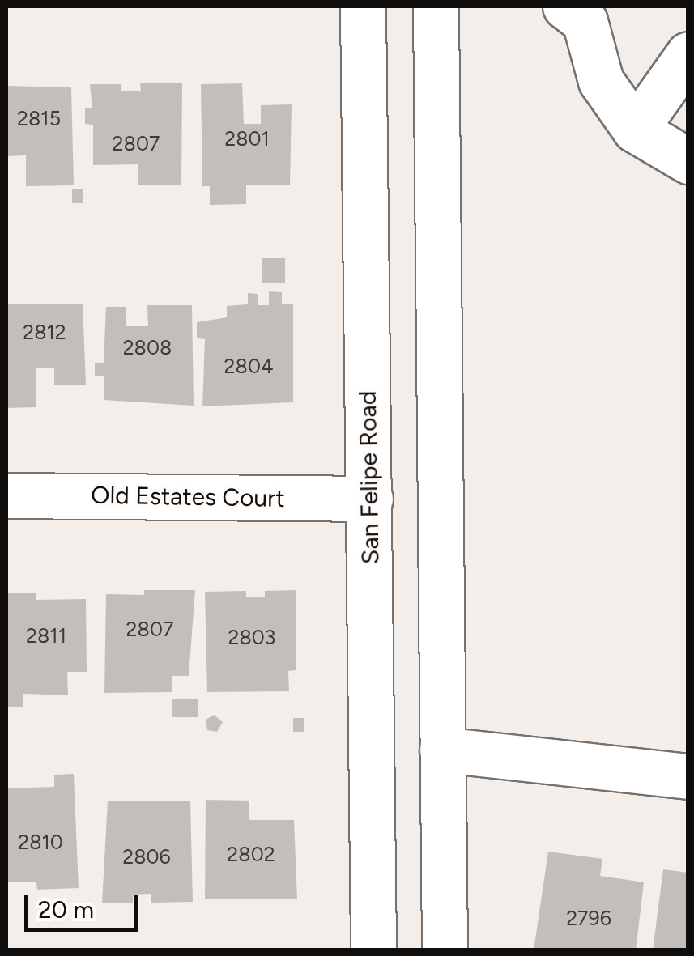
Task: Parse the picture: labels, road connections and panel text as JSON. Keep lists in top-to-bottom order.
{
  "streets": {
    "street": ["San Felipe Road", "Old Estates Court"]
  },
  "crossings": [
    ["San Felipe Road", "Old Estates Court"]
  ],
  "house_numbers": [
    "2815",
    "2801",
    "2807",
    "2812",
    "2808",
    "2804",
    "2807",
    "2811",
    "2803",
    "2810",
    "2802",
    "2806",
    "2796"
  ],
  "scale_bar": "20 m"
}
